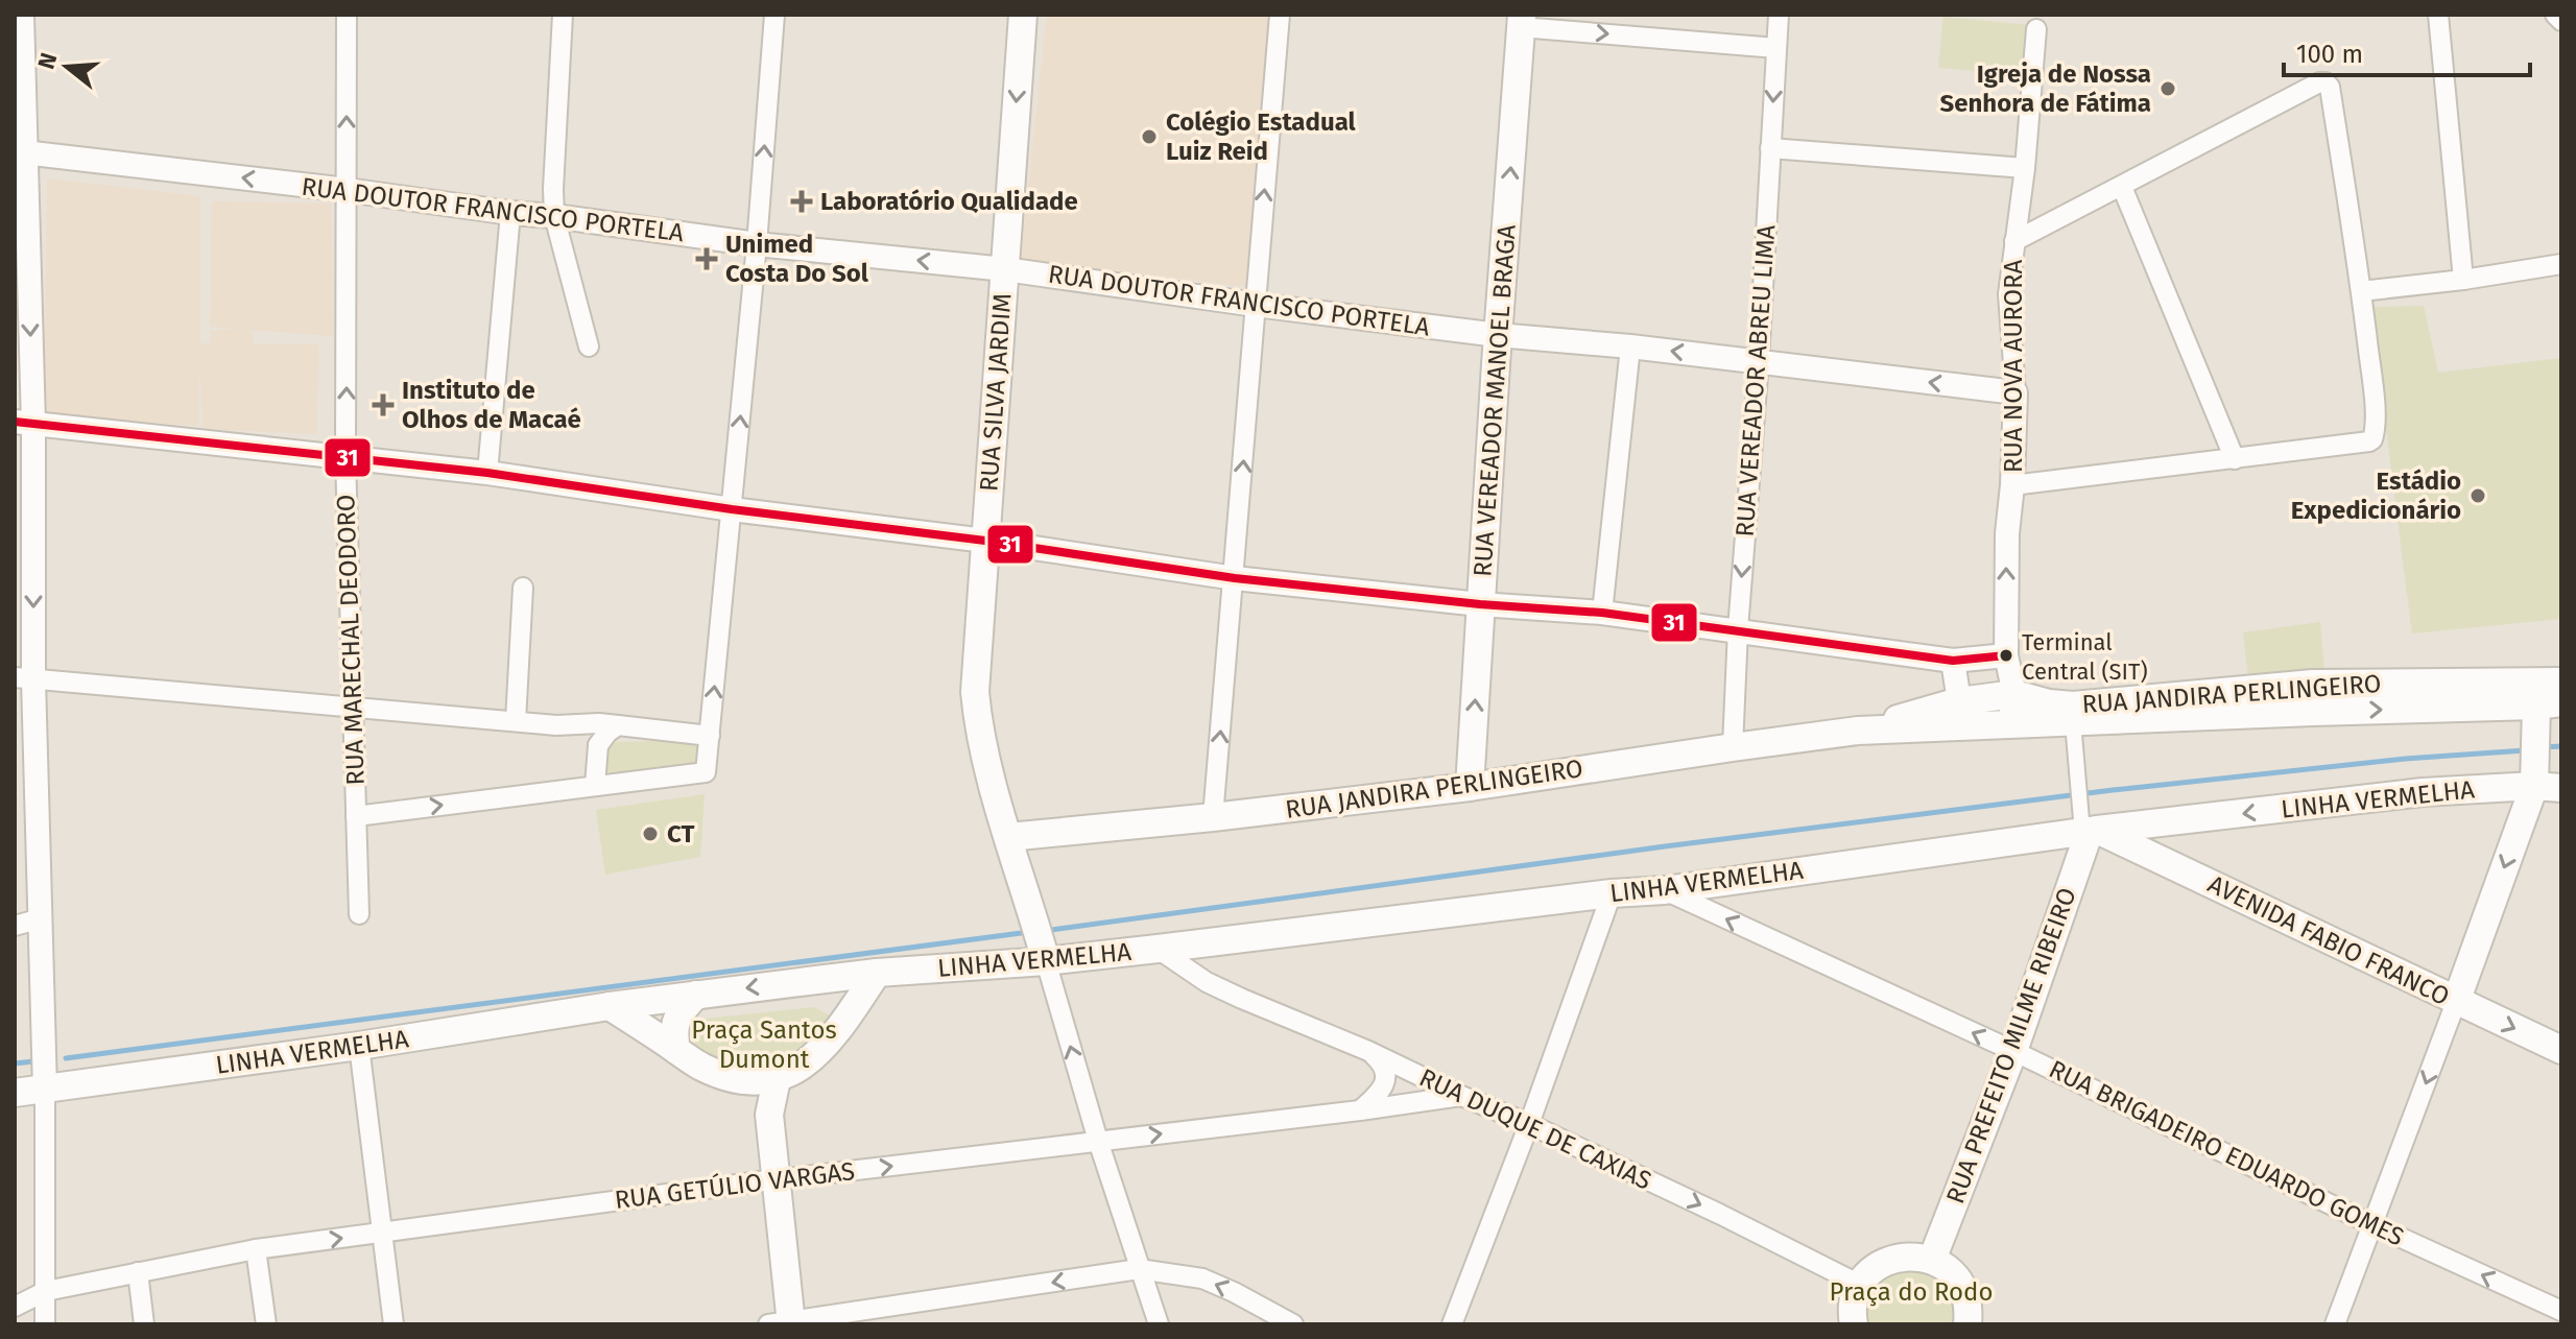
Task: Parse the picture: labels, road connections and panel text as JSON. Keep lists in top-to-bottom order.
{
  "streets": {
    "main road": [
      "RUA SILVA JARDIM",
      "RUA VEREADOR MANOEL BRAGA",
      "RUA JANDIRA PERLINGEIRO",
      "LINHA VERMELHA",
      "AVENIDA FABIO FRANCO",
      "RUA PREFEITO MILME RIBEIRO"
    ],
    "street": [
      "RUA DOUTOR FRANCISCO PORTELA",
      "RUA NOVA AURORA",
      "RUA VEREADOR ABREU LIMA",
      "RUA MARECHAL DEODORO",
      "RUA DUQUE DE CAXIAS",
      "RUA BRIGADEIRO EDUARDO GOMES",
      "RUA GETÚLIO VARGAS"
    ]
  },
  "crossings": [
    ["RUA DOUTOR FRANCISCO PORTELA", "RUA NOVA AURORA"],
    ["RUA DOUTOR FRANCISCO PORTELA", "RUA VEREADOR ABREU LIMA"],
    ["RUA DOUTOR FRANCISCO PORTELA", "RUA SILVA JARDIM"],
    ["RUA DOUTOR FRANCISCO PORTELA", "RUA VEREADOR MANOEL BRAGA"],
    ["RUA DOUTOR FRANCISCO PORTELA", "RUA MARECHAL DEODORO"],
    ["RUA NOVA AURORA", "RUA JANDIRA PERLINGEIRO"],
    ["RUA VEREADOR ABREU LIMA", "RUA JANDIRA PERLINGEIRO"],
    ["RUA SILVA JARDIM", "RUA JANDIRA PERLINGEIRO"],
    ["RUA SILVA JARDIM", "LINHA VERMELHA"],
    ["RUA VEREADOR MANOEL BRAGA", "RUA JANDIRA PERLINGEIRO"],
    ["LINHA VERMELHA", "AVENIDA FABIO FRANCO"],
    ["LINHA VERMELHA", "RUA PREFEITO MILME RIBEIRO"],
    ["LINHA VERMELHA", "RUA DUQUE DE CAXIAS"],
    ["LINHA VERMELHA", "RUA BRIGADEIRO EDUARDO GOMES"],
    ["AVENIDA FABIO FRANCO", "RUA PREFEITO MILME RIBEIRO"],
    ["RUA PREFEITO MILME RIBEIRO", "RUA BRIGADEIRO EDUARDO GOMES"],
    ["RUA DUQUE DE CAXIAS", "RUA GETÚLIO VARGAS"]
  ],
  "one_way": [
    "RUA DOUTOR FRANCISCO PORTELA",
    "RUA VEREADOR MANOEL BRAGA",
    "RUA DUQUE DE CAXIAS",
    "RUA BRIGADEIRO EDUARDO GOMES"
  ],
  "parks": ["Praça Santos Dumont", "Praça do Rodo"],
  "places": {
    "other": [
      "Igreja de Nossa Senhora de Fátima",
      "Colégio Estadual Luiz Reid",
      "Estádio Expedicionário",
      "Terminal Central (SIT)",
      "CT"
    ],
    "health": ["Laboratório Qualidade", "Unimed Costa Do Sol", "Instituto de Olhos de Macaé"]
  },
  "lines": ["transit line 31"],
  "scale_bar": "100 m",
  "north": "left"
}
